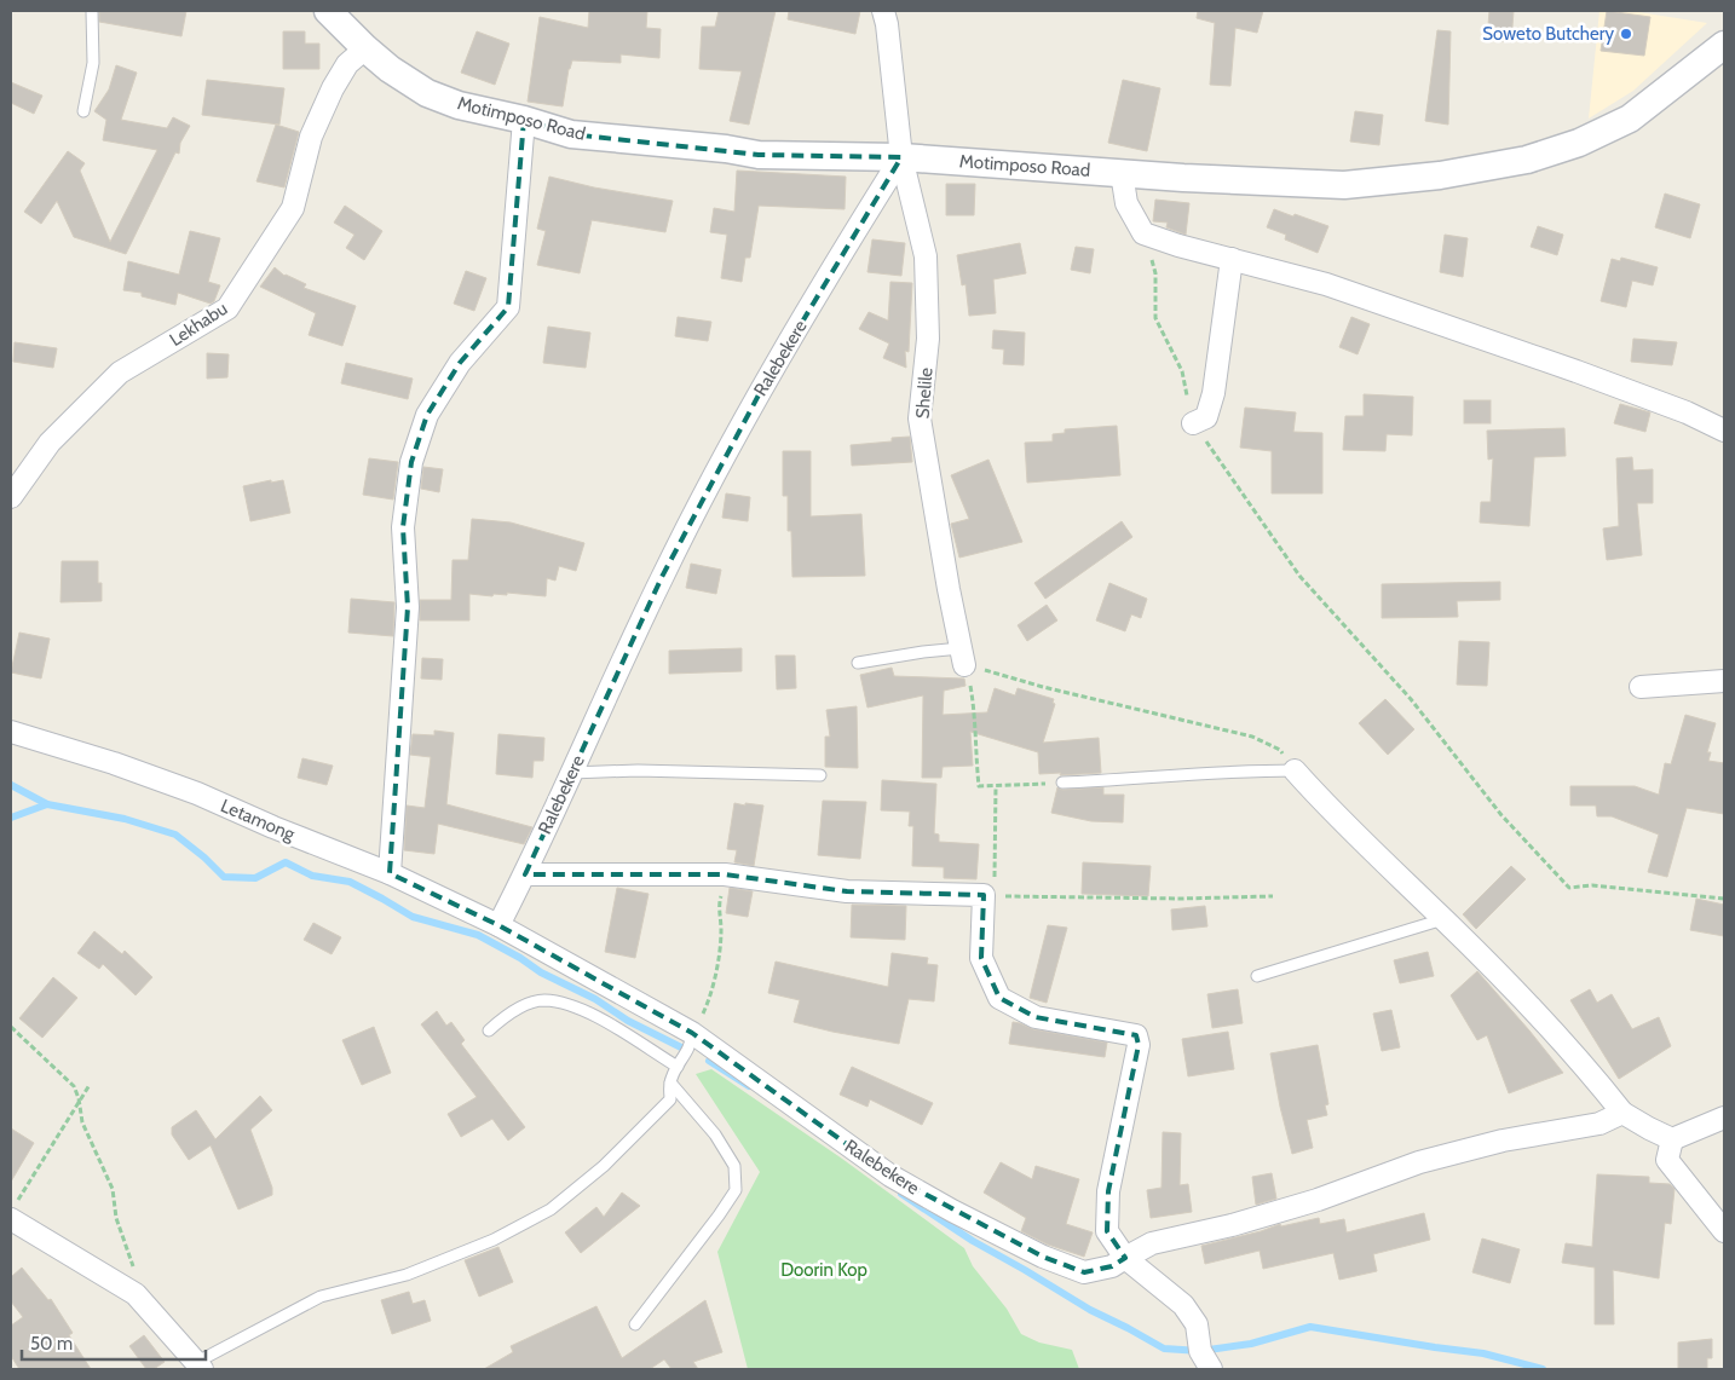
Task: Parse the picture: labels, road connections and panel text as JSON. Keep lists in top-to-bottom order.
{
  "streets": {
    "street": [
      "Motimposo Road",
      "Lekhabu",
      "Ralebekere",
      "Shelile",
      "Letamong"
    ]
  },
  "crossings": [
    ["Motimposo Road", "Lekhabu"],
    ["Motimposo Road", "Ralebekere"],
    ["Motimposo Road", "Shelile"],
    ["Ralebekere", "Shelile"],
    ["Ralebekere", "Letamong"]
  ],
  "parks": ["Doorin Kop"],
  "places": ["Soweto Butchery"],
  "scale_bar": "50 m"
}
